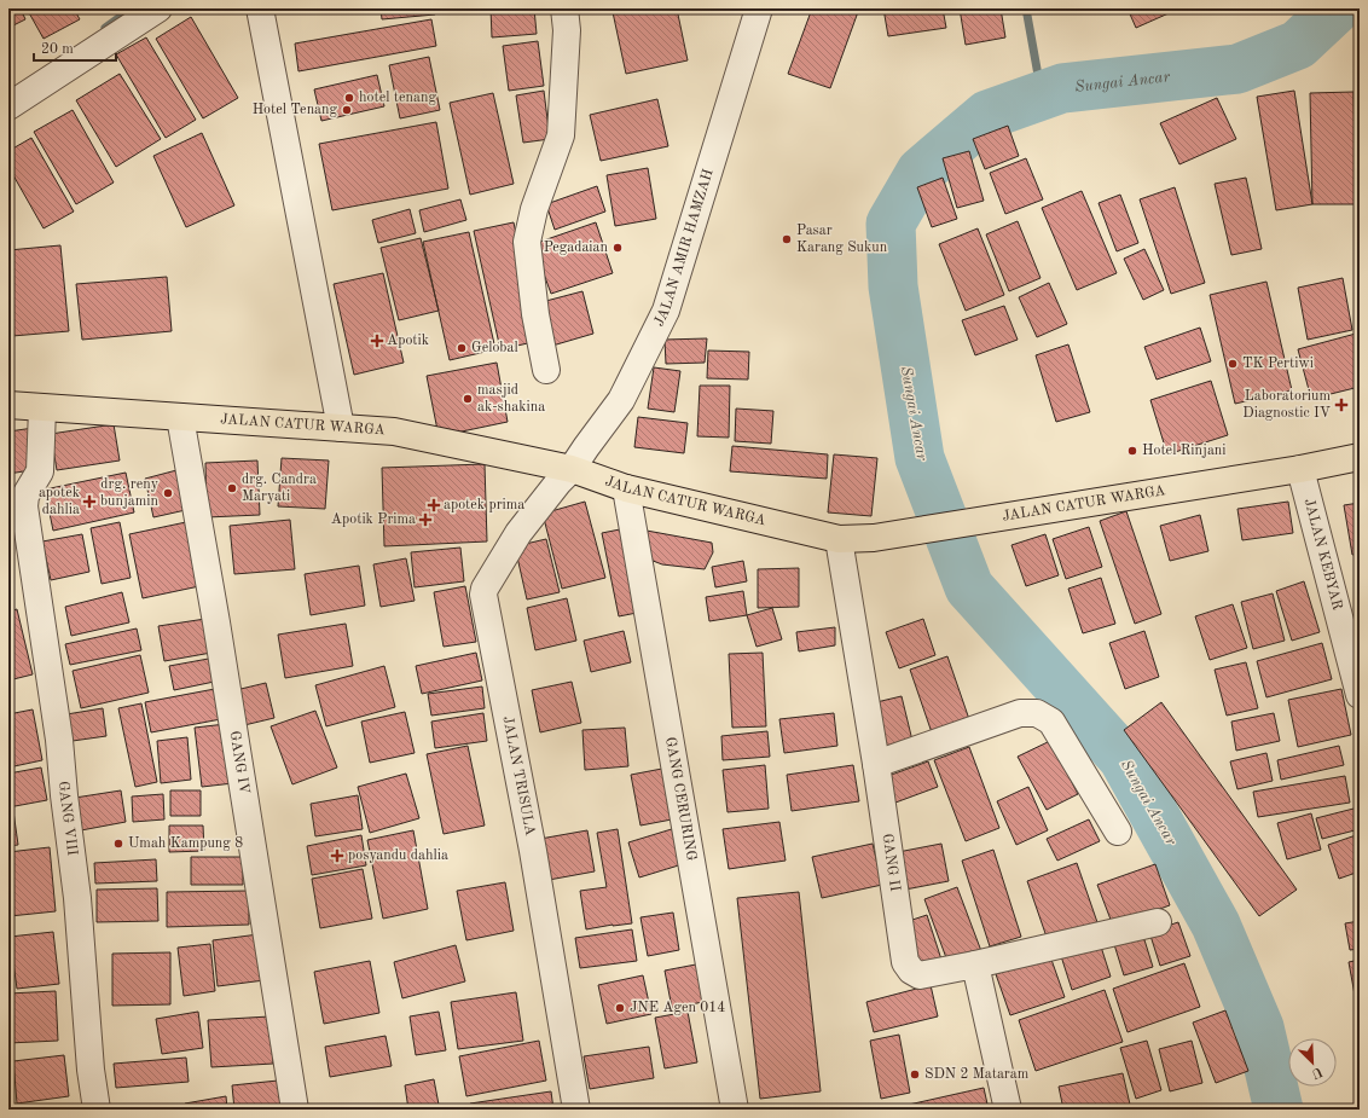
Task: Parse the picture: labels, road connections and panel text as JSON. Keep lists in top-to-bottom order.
{
  "streets": {
    "main road": ["JALAN CATUR WARGA"],
    "street": [
      "JALAN AMIR HAMZAH",
      "JALAN KEBYAR",
      "GANG IV",
      "JALAN TRISULA",
      "GANG CERURING",
      "GANG VIII",
      "GANG II"
    ]
  },
  "crossings": [
    ["JALAN AMIR HAMZAH", "JALAN CATUR WARGA"],
    ["JALAN AMIR HAMZAH", "JALAN TRISULA"],
    ["JALAN CATUR WARGA", "JALAN KEBYAR"],
    ["JALAN CATUR WARGA", "GANG IV"],
    ["JALAN CATUR WARGA", "JALAN TRISULA"],
    ["JALAN CATUR WARGA", "GANG CERURING"],
    ["JALAN CATUR WARGA", "GANG VIII"],
    ["JALAN CATUR WARGA", "GANG II"]
  ],
  "water": ["Sungai Ancar"],
  "places": {
    "other": [
      "hotel tenang",
      "Hotel Tenang",
      "Pasar Karang Sukun",
      "Pegadaian",
      "Gelobal",
      "TK Pertiwi",
      "masjid ak-shakina",
      "Hotel Rinjani",
      "drg. Candra Maryati",
      "drg. reny bunjamin",
      "Umah Kampung 8",
      "JNE Agen 014",
      "SDN 2 Mataram"
    ],
    "health": [
      "Apotik",
      "Laboratorium Diagnostic IV",
      "apotek dahlia",
      "apotek prima",
      "Apotik Prima",
      "posyandu dahlia"
    ]
  },
  "scale_bar": "20 m",
  "north": "bottom right"
}
